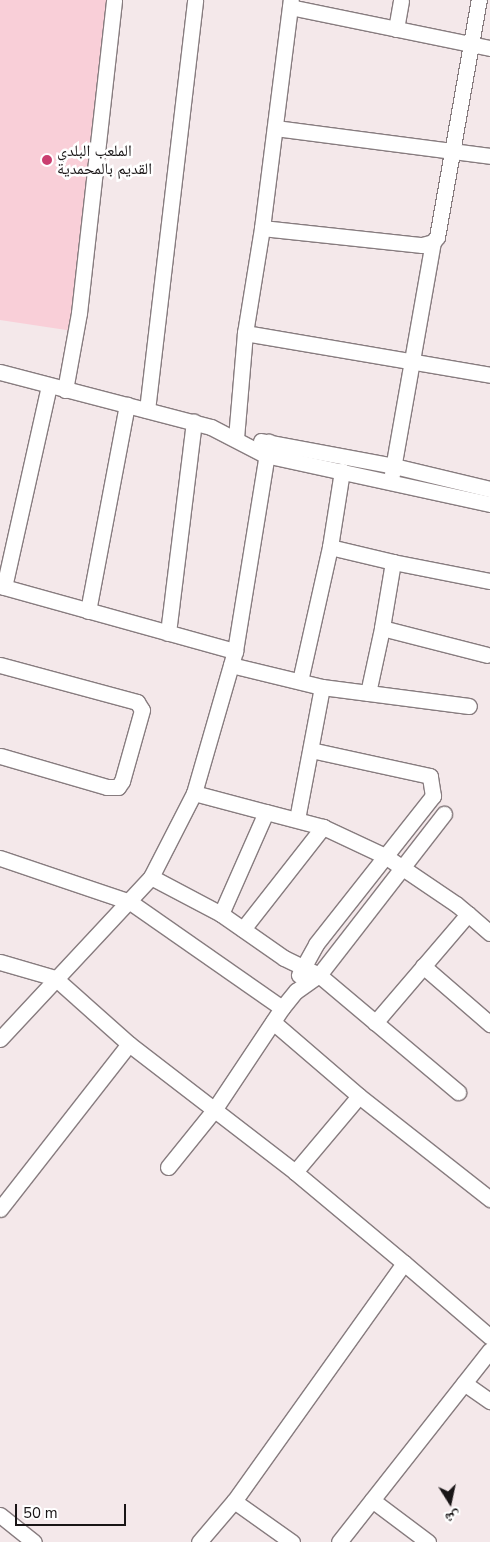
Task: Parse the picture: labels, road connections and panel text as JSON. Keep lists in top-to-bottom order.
{
  "places": ["الملعب البلدي القديم بالمحمدية"],
  "scale_bar": "50 m",
  "north": "bottom"
}
